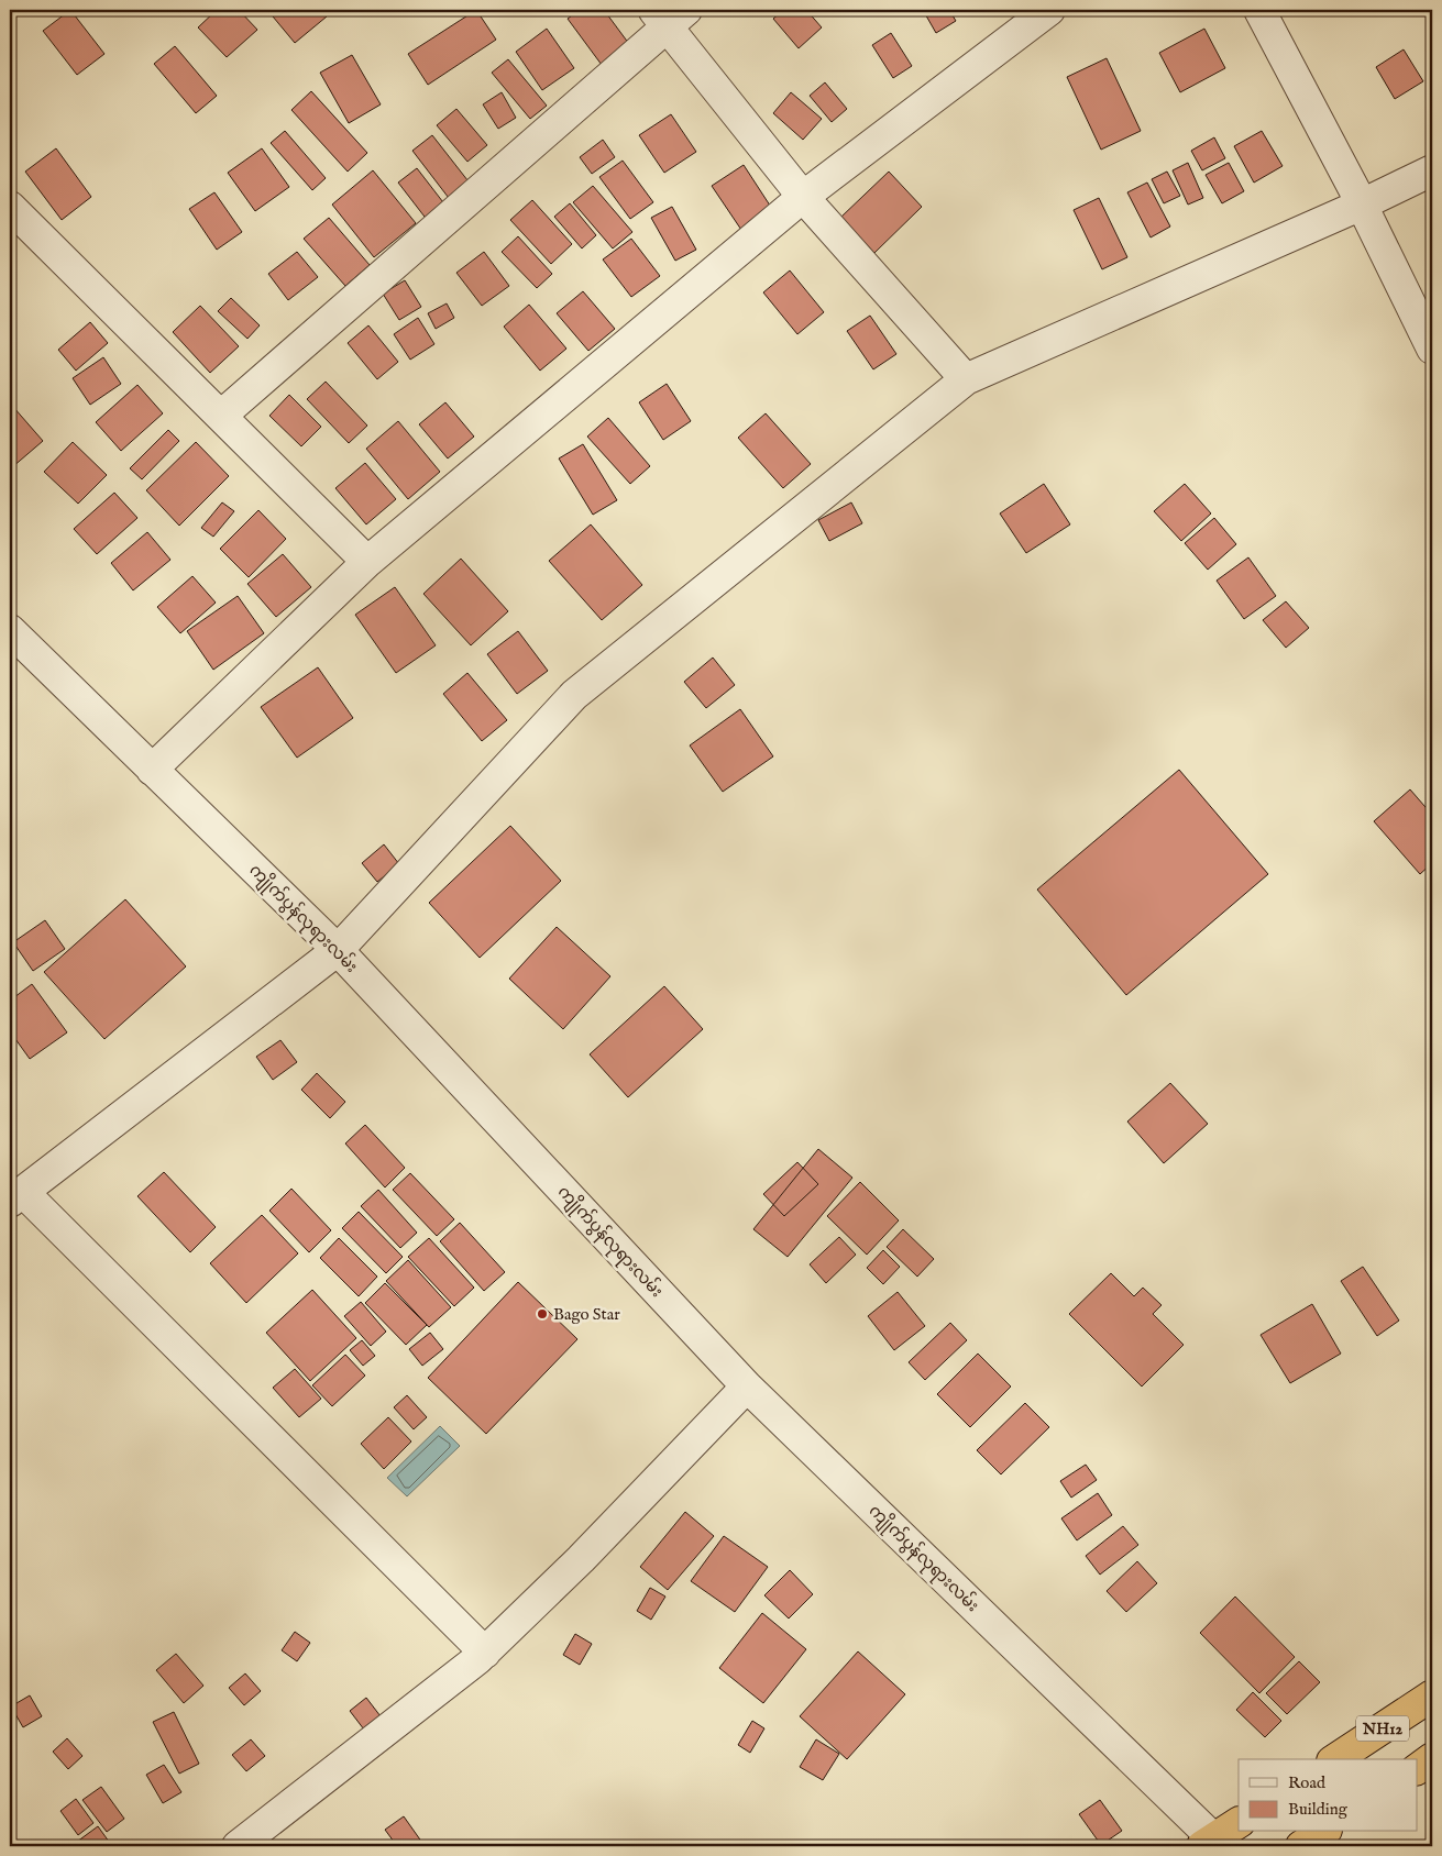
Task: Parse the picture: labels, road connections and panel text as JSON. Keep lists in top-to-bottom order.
{
  "streets": {
    "highway": ["NH12"],
    "street": ["ကျိုက်ပွန်လုရားလမ်း"]
  },
  "places": ["Bago Star"],
  "legend": ["Road", "Building"]
}
